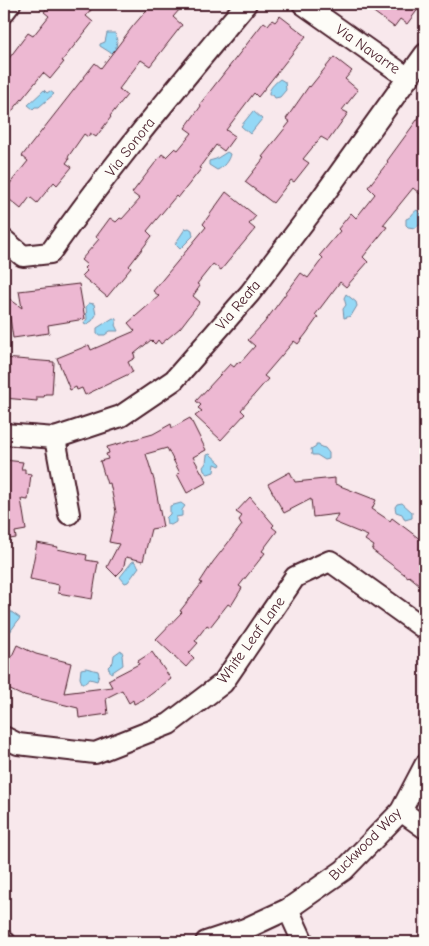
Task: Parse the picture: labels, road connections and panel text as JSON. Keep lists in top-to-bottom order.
{
  "streets": {
    "street": [
      "Via Navarre",
      "Via Sonora",
      "Via Reata",
      "White Leaf Lane",
      "Buckwood Way"
    ]
  },
  "crossings": [
    ["Via Navarre", "Via Reata"]
  ]
}
